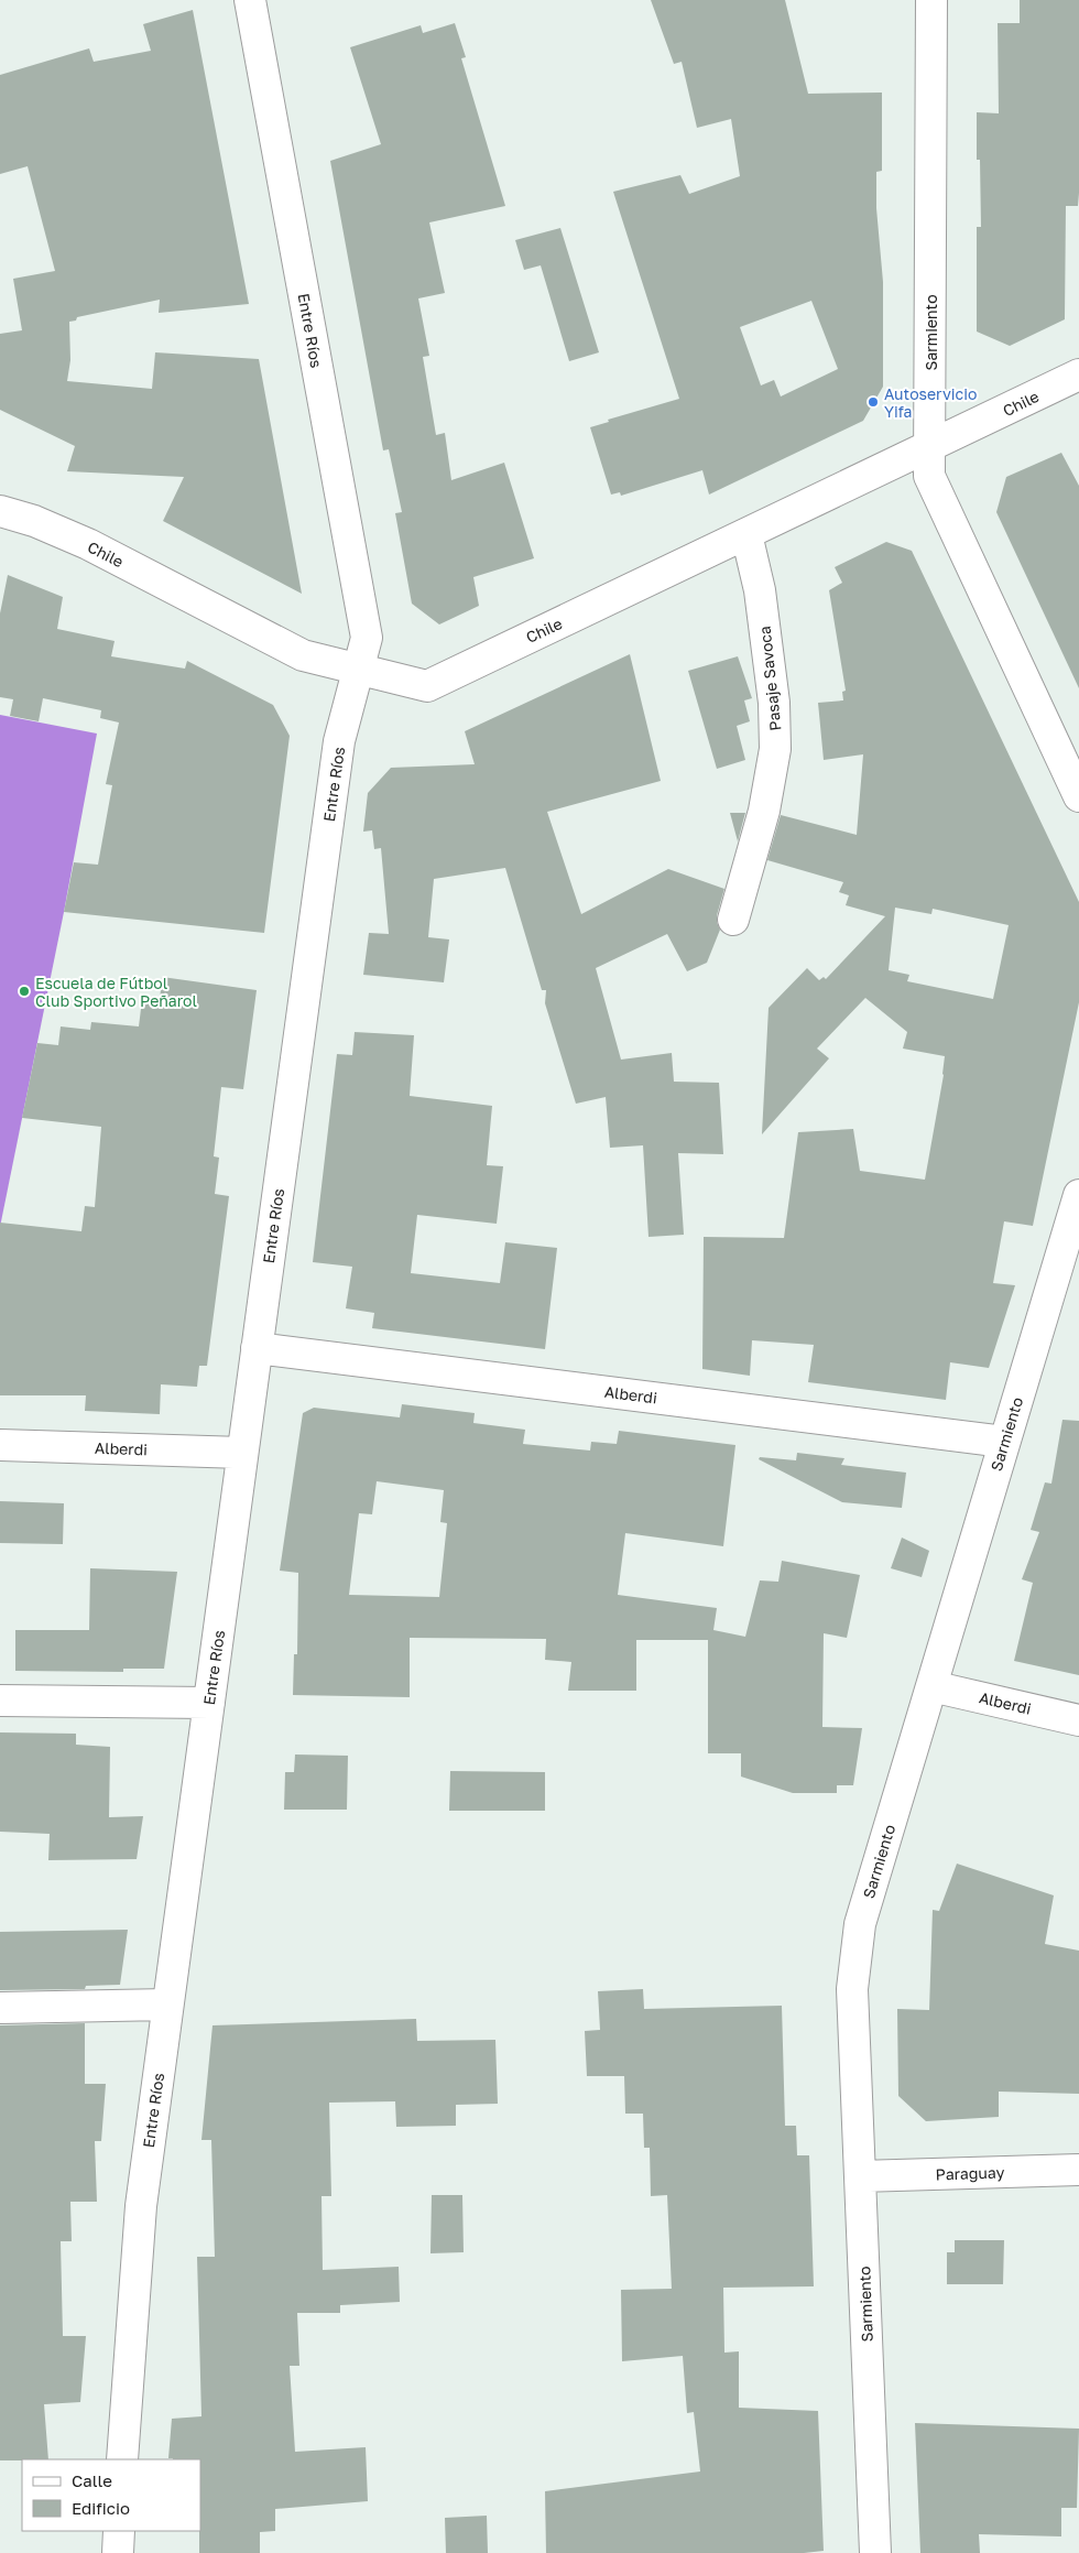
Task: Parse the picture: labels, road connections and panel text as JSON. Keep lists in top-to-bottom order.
{
  "streets": {
    "street": [
      "Entre Ríos",
      "Sarmiento",
      "Chile",
      "Pasaje Savoca",
      "Alberdi",
      "Paraguay"
    ]
  },
  "crossings": [
    ["Entre Ríos", "Chile"],
    ["Entre Ríos", "Alberdi"],
    ["Sarmiento", "Chile"],
    ["Sarmiento", "Alberdi"],
    ["Sarmiento", "Paraguay"],
    ["Chile", "Pasaje Savoca"]
  ],
  "places": ["Autoservicio Yifa", "Escuela de Fútbol Club Sportivo Peñarol"],
  "legend": ["Calle", "Edificio"]
}
